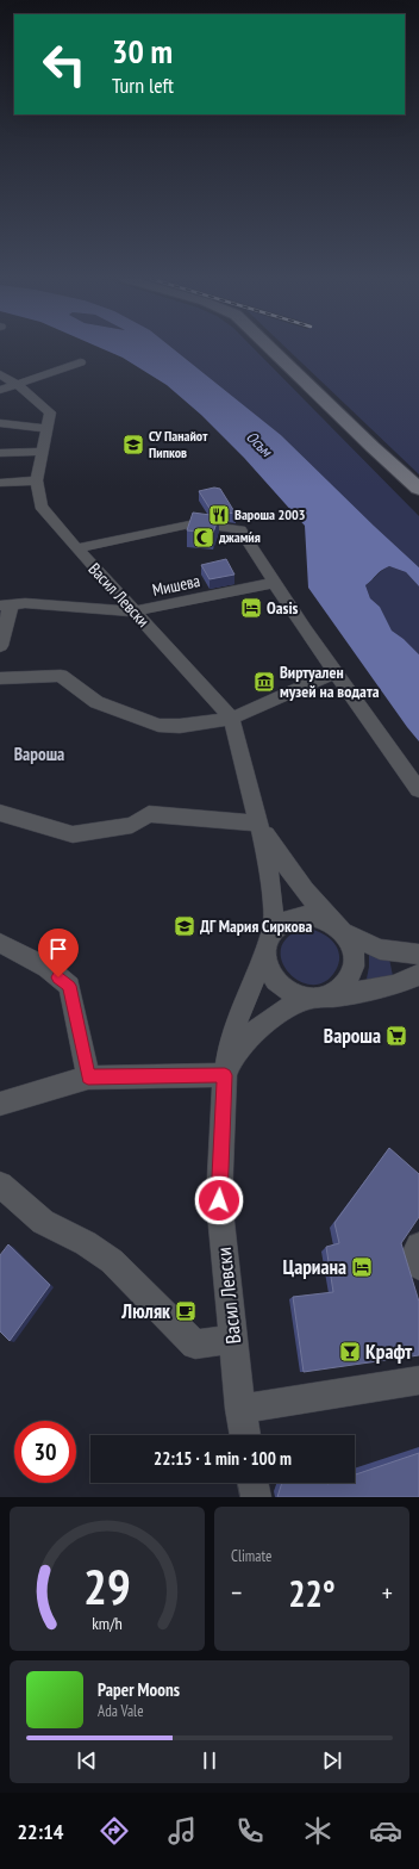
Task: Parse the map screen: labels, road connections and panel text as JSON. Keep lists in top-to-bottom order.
{
  "streets": {
    "street": ["Мишева", "Васил Левски"]
  },
  "crossings": [
    ["Мишева", "Васил Левски"]
  ],
  "districts": ["Вароша"],
  "water": ["Осъм"],
  "places": {
    "school or university": ["СУ Панайот Пипков", "ДГ Мария Сиркова"],
    "restaurant": ["Вароша 2003"],
    "mosque": ["джами́я"],
    "hotel": ["Oasis", "Цариана"],
    "museum": ["Виртуален музей на водата"],
    "supermarket": ["Вароша"],
    "cafe": ["Люляк"],
    "bar": ["Крафт"]
  },
  "page": {
    "turn": ["30 m", "Turn left"],
    "limit": "30",
    "trip": "22:15 · 1 min · 100 m",
    "tile": "Climate",
    "heat": ["−", "22°", "+"],
    "song": ["Paper Moons", "Ada Vale"],
    "tabs": "22:14",
    "gauge": ["29", "km/h"]
  }
}
